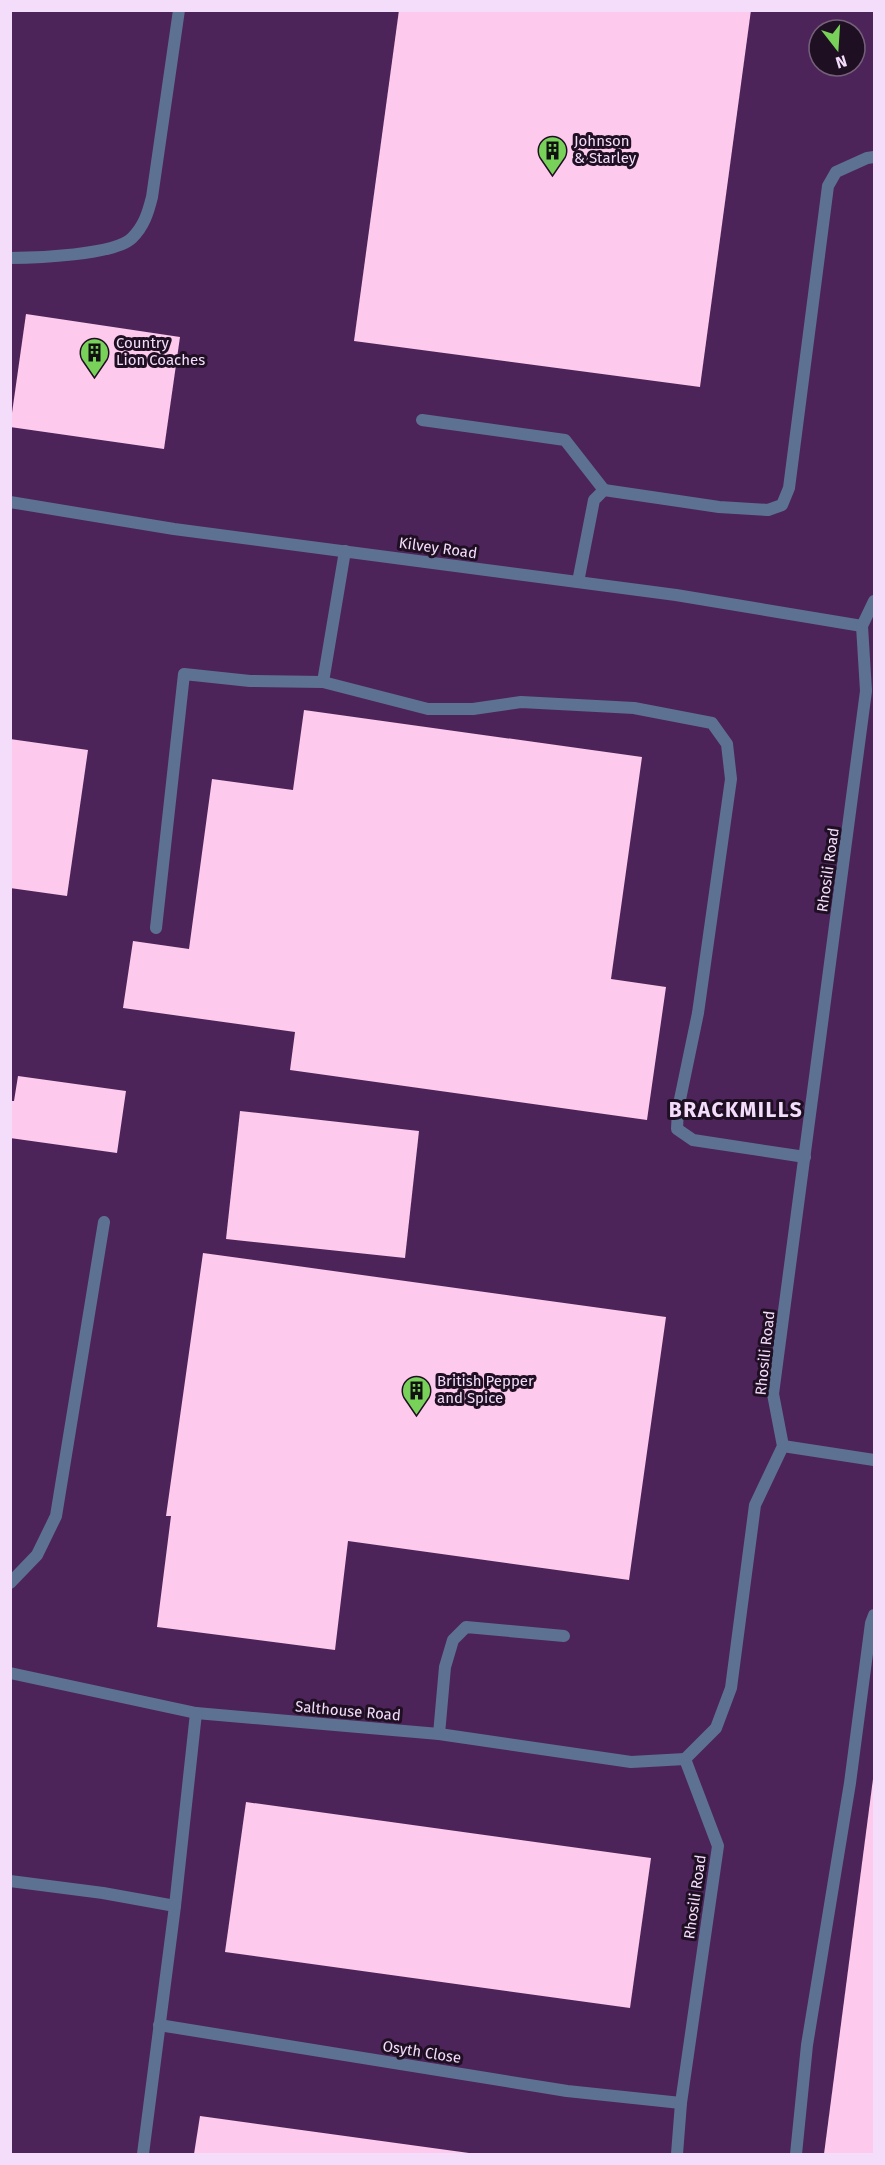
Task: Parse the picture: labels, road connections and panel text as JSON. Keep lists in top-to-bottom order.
{
  "streets": {
    "street": [
      "Kilvey Road",
      "Rhosili Road",
      "Salthouse Road",
      "Osyth Close"
    ]
  },
  "crossings": [
    ["Kilvey Road", "Rhosili Road"],
    ["Rhosili Road", "Salthouse Road"],
    ["Rhosili Road", "Osyth Close"]
  ],
  "districts": ["BRACKMILLS"],
  "places": {
    "building": ["Johnson & Starley", "Country Lion Coaches", "British Pepper and Spice"]
  },
  "north": "bottom"
}
